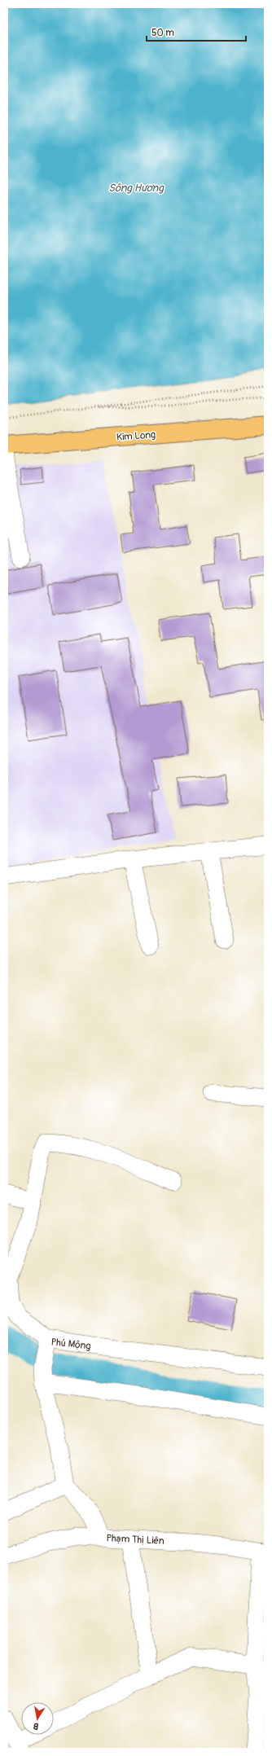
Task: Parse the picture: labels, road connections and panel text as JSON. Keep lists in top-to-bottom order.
{
  "streets": {
    "main road": ["Kim Long"],
    "street": ["Phú Mộng", "Phạm Thị Liên"]
  },
  "water": ["Sông Hương"],
  "scale_bar": "50 m",
  "north": "bottom"
}
